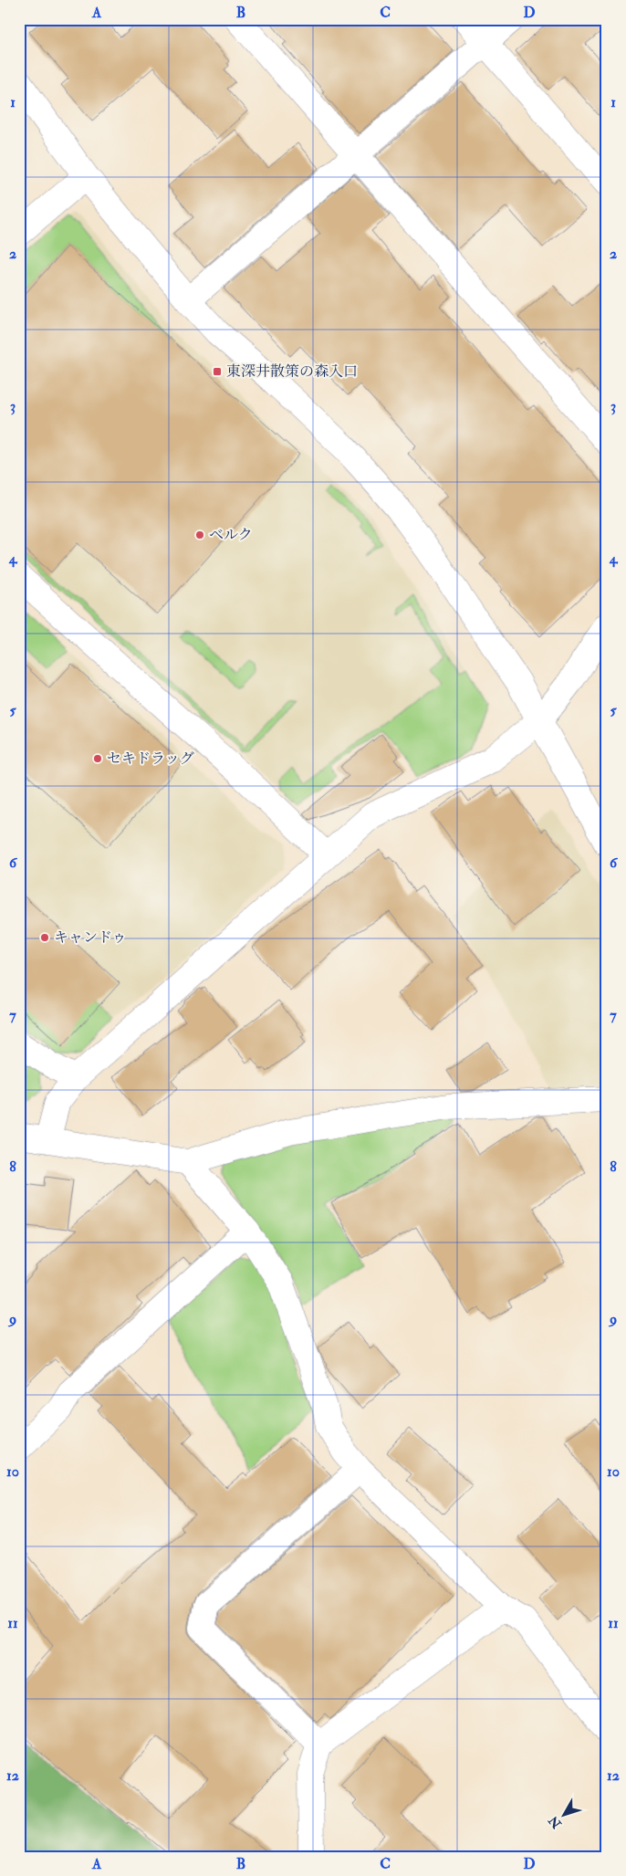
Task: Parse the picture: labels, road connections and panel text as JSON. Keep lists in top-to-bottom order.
{
  "places": {
    "transit": ["東深井散策の森入口"],
    "other": ["ベルク", "セキドラッグ", "キャンドゥ"]
  },
  "north": "bottom left",
  "grid": {
    "columns": [
      "A",
      "B",
      "C",
      "D"
    ],
    "rows": [
      "1",
      "2",
      "3",
      "4",
      "5",
      "6",
      "7",
      "8",
      "9",
      "10",
      "11",
      "12"
    ]
  }
}
